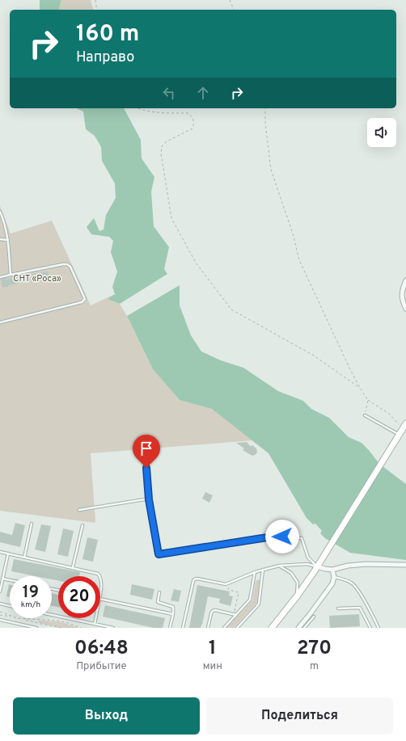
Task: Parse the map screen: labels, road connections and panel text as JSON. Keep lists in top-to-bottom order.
{
  "parks": ["СНТ «Роса»"],
  "page": {
    "turn": ["160 m", "Направо"],
    "speed": "19 km/h",
    "limit": "20",
    "eta": [
      "06:48",
      "Прибытие",
      "1",
      "мин",
      "270",
      "m"
    ],
    "buttons": ["Выход", "Поделиться"]
  }
}
